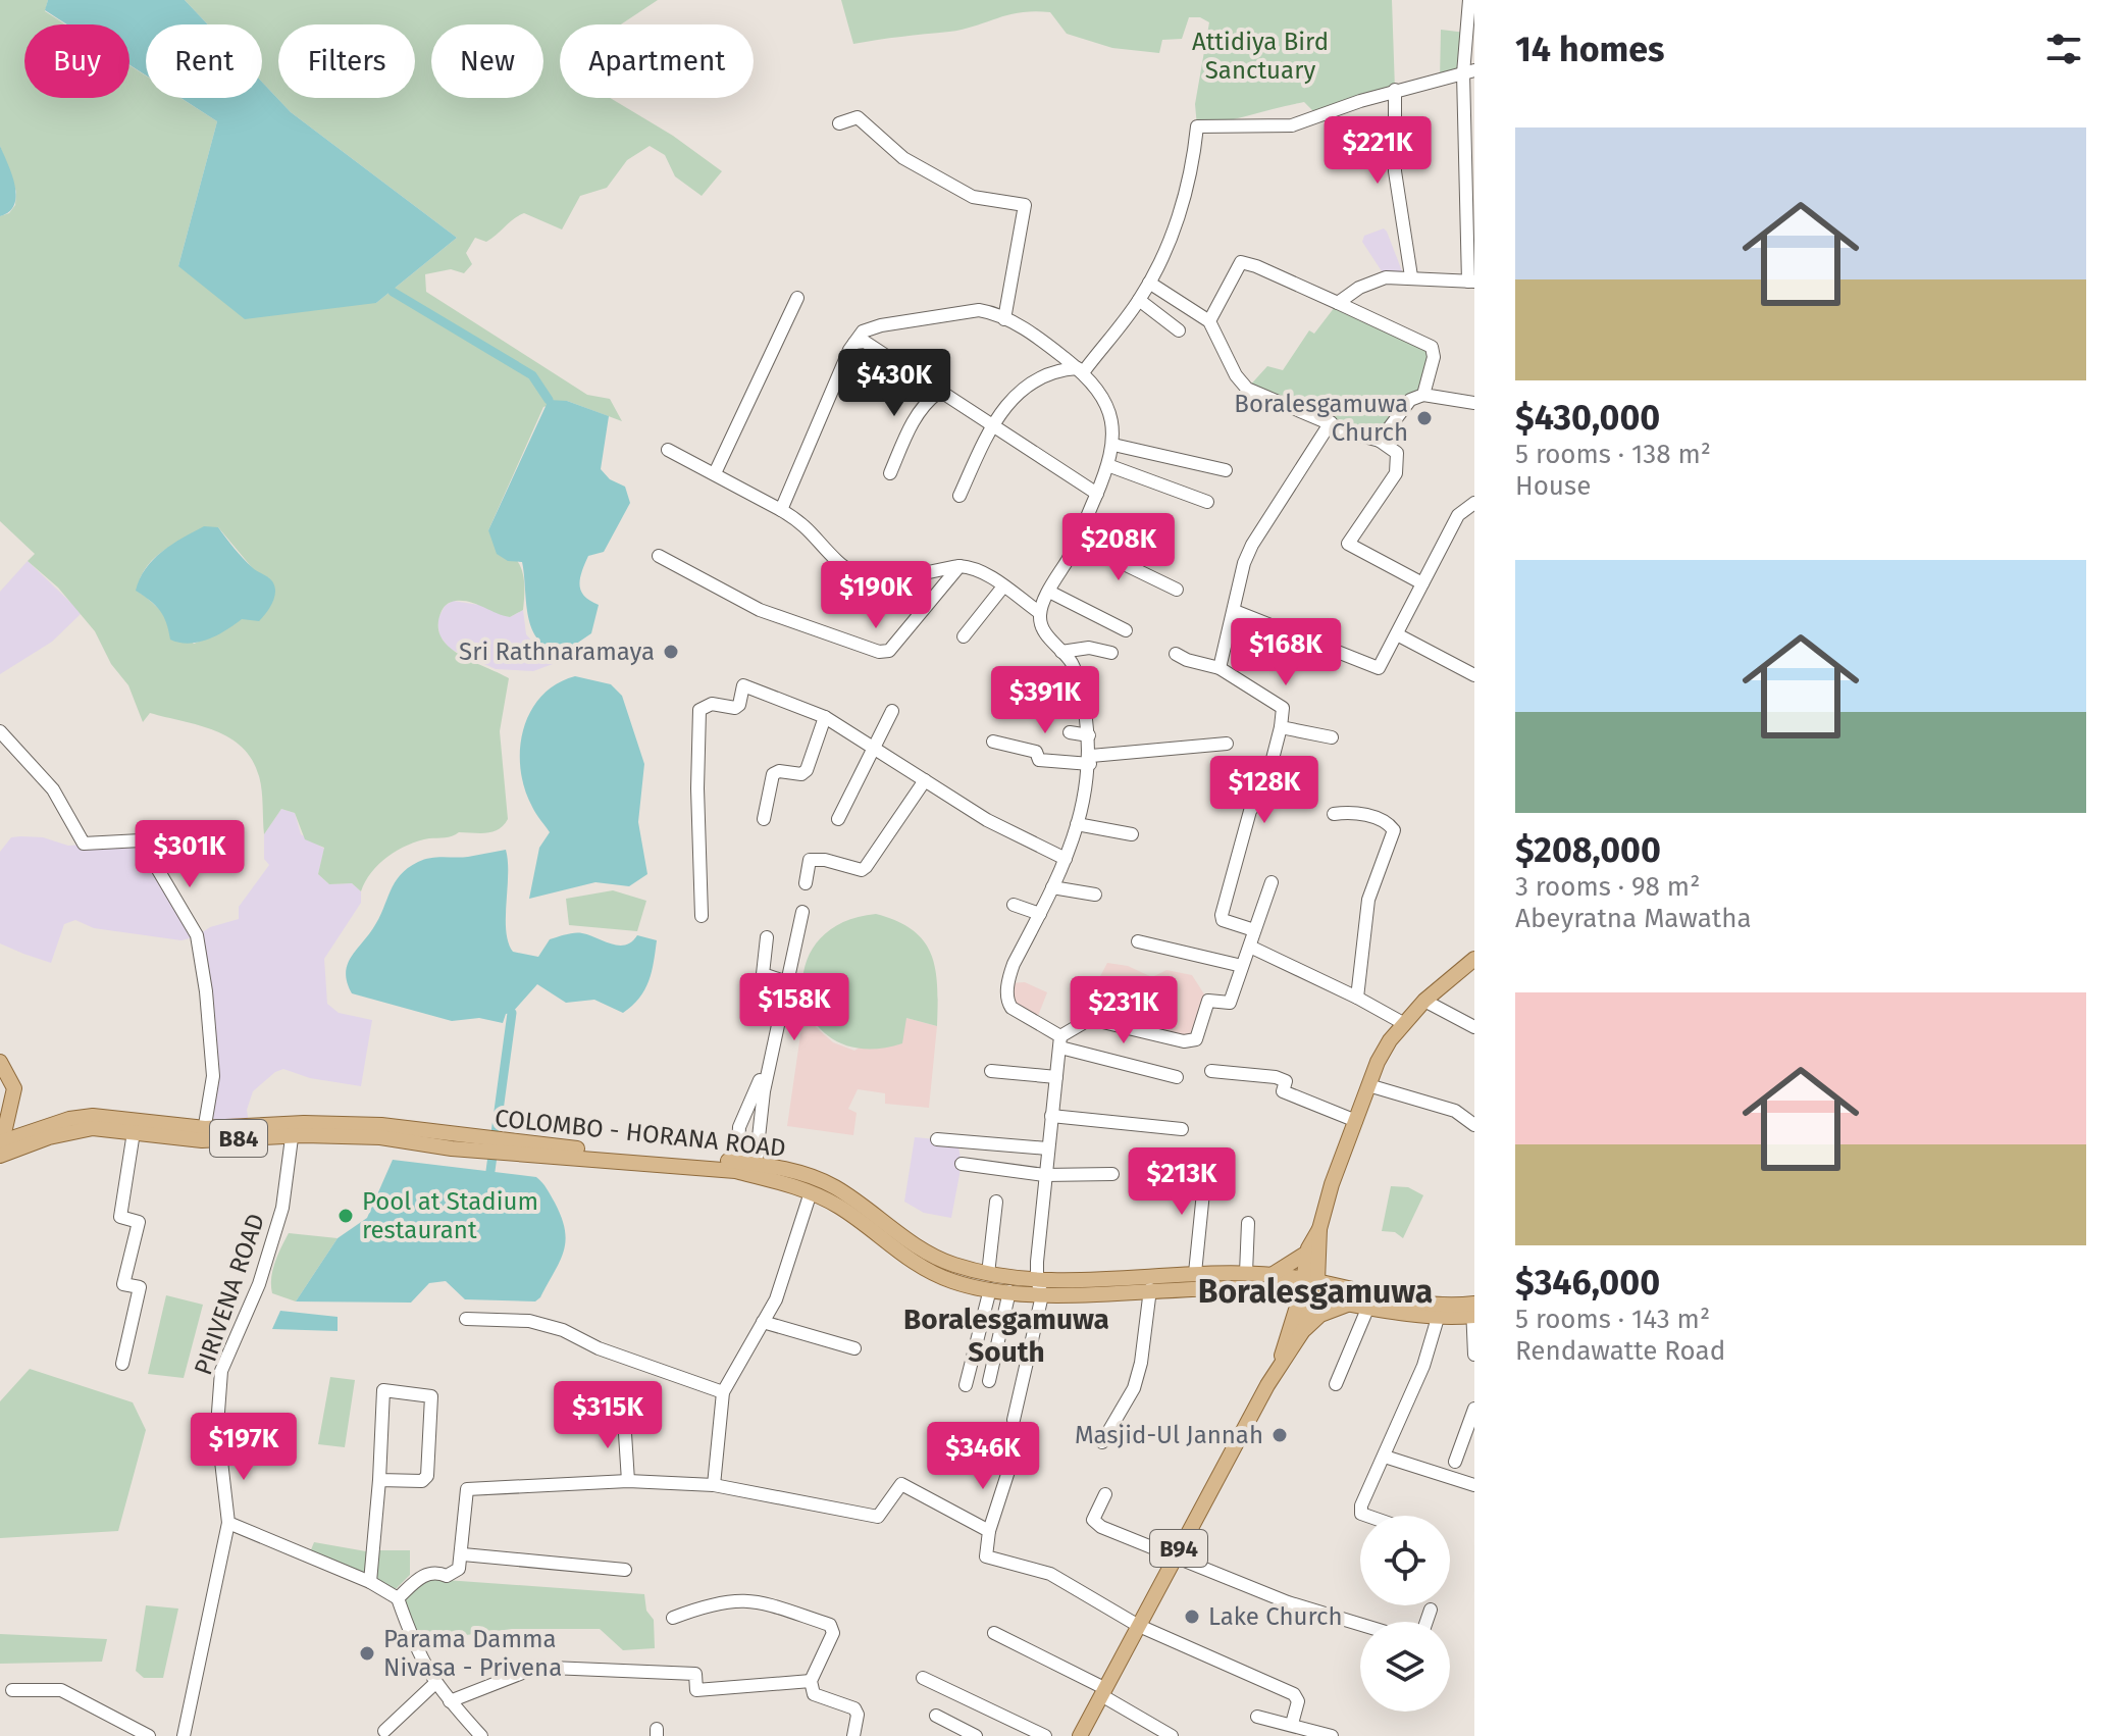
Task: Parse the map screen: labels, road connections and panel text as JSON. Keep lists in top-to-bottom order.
{
  "streets": {
    "main road": ["COLOMBO - HORANA ROAD", "B84", "B94"],
    "street": ["PIRIVENA ROAD"]
  },
  "crossings": [
    ["COLOMBO - HORANA ROAD", "B84"],
    ["COLOMBO - HORANA ROAD", "PIRIVENA ROAD"],
    ["COLOMBO - HORANA ROAD", "B94"],
    ["B84", "B94"]
  ],
  "districts": ["Boralesgamuwa", "Boralesgamuwa South"],
  "parks": ["Attidiya Bird Sanctuary"],
  "places": [
    "Boralesgamuwa Church",
    "Sri Rathnaramaya",
    "Pool at Stadium restaurant",
    "Masjid-Ul Jannah",
    "Lake Church",
    "Parama Damma Nivasa - Privena"
  ],
  "page": {
    "heading": "14 homes",
    "chip": [
      "Buy",
      "Rent",
      "Filters",
      "New",
      "Apartment"
    ],
    "list": [
      {
        "name": "$430,000",
        "note": "5 rooms · 138 m² · House"
      },
      {
        "name": "$208,000",
        "note": "3 rooms · 98 m² · Abeyratna Mawatha"
      },
      {
        "name": "$346,000",
        "note": "5 rooms · 143 m² · Rendawatte Road"
      }
    ],
    "price": [
      "$221K",
      "$430K",
      "$208K",
      "$190K",
      "$168K",
      "$391K",
      "$128K",
      "$301K",
      "$158K",
      "$231K",
      "$213K",
      "$315K",
      "$197K",
      "$346K"
    ]
  }
}
